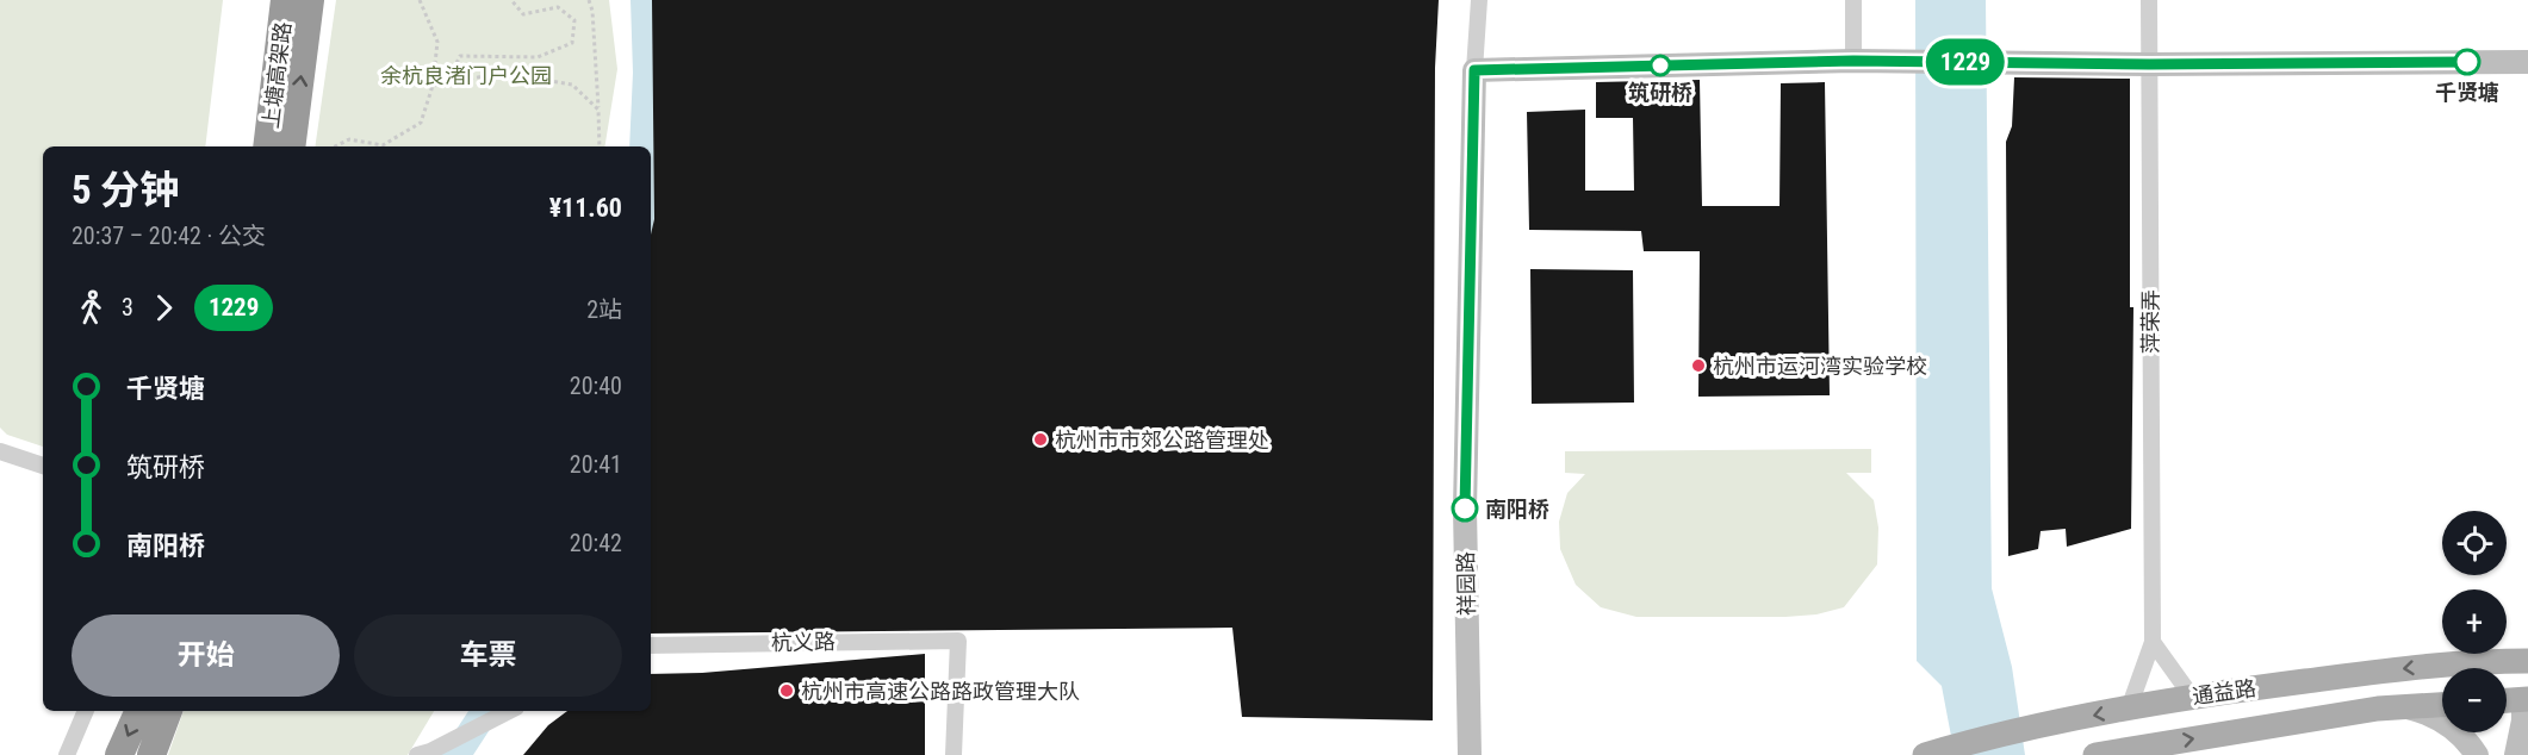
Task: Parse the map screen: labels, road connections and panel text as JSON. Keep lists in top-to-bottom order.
{
  "streets": {
    "highway": ["上塘高架路"],
    "main road": ["通益路"],
    "street": ["萍荣弄", "祥园路", "杭义路"]
  },
  "crossings": [
    ["萍荣弄", "通益路"]
  ],
  "parks": ["余杭良渚门户公园"],
  "places": [
    "千贤塘",
    "筑研桥",
    "杭州市运河湾实验学校",
    "杭州市市郊公路管理处",
    "南阳桥",
    "杭州市高速公路路政管理大队"
  ],
  "lines": ["bus line 1229"],
  "page": {
    "on_map": "1229",
    "heading": ["5 分钟", "20:37 – 20:42 · 公交", "¥11.60"],
    "legs": ["3", "1229", "2站"],
    "list": [
      {
        "name": "千贤塘",
        "value": "20:40"
      },
      {
        "name": "筑研桥",
        "value": "20:41"
      },
      {
        "name": "南阳桥",
        "value": "20:42"
      }
    ],
    "map_buttons": ["+", "−"],
    "buttons": ["开始", "车票"]
  }
}
